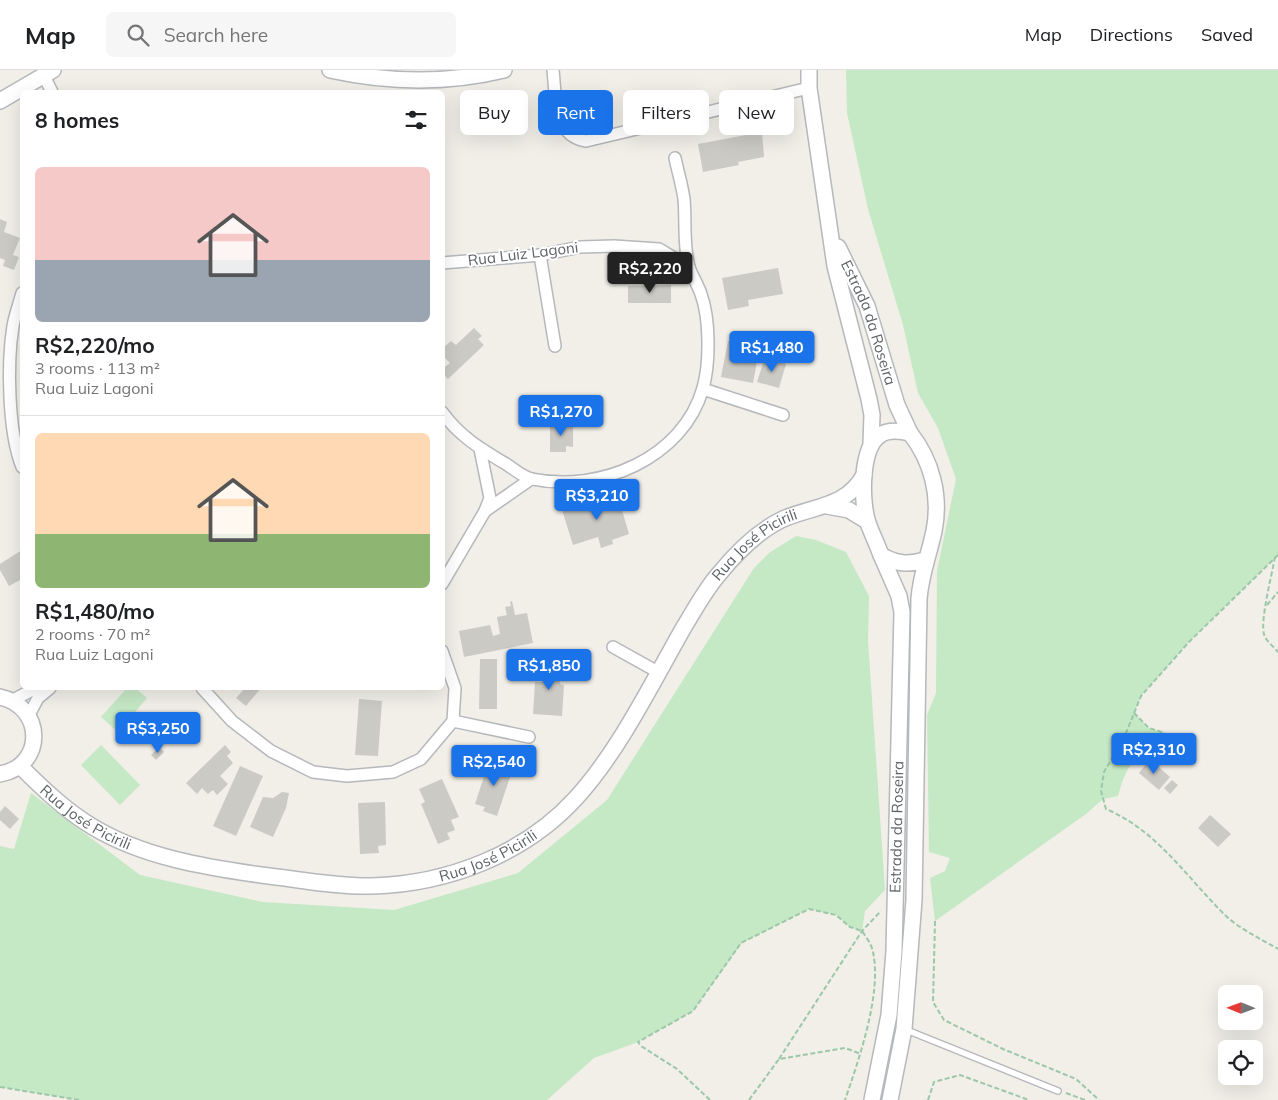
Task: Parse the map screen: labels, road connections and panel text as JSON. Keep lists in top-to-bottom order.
{
  "streets": {
    "street": ["Rua Luiz Lagoni", "Estrada da Roseira", "Rua José Picirili"]
  },
  "crossings": [
    ["Estrada da Roseira", "Rua José Picirili"]
  ],
  "north": "left",
  "page": {
    "header": "Map",
    "search": "Search here",
    "nav": ["Map", "Directions", "Saved"],
    "chip": [
      "Buy",
      "Rent",
      "Filters",
      "New"
    ],
    "heading": "8 homes",
    "list": [
      {
        "name": "R$2,220/mo",
        "note": "3 rooms · 113 m² · Rua Luiz Lagoni"
      },
      {
        "name": "R$1,480/mo",
        "note": "2 rooms · 70 m² · Rua Luiz Lagoni"
      }
    ],
    "price": [
      "R$2,220",
      "R$1,480",
      "R$1,270",
      "R$3,210",
      "R$1,850",
      "R$3,250",
      "R$2,310",
      "R$2,540"
    ]
  }
}
